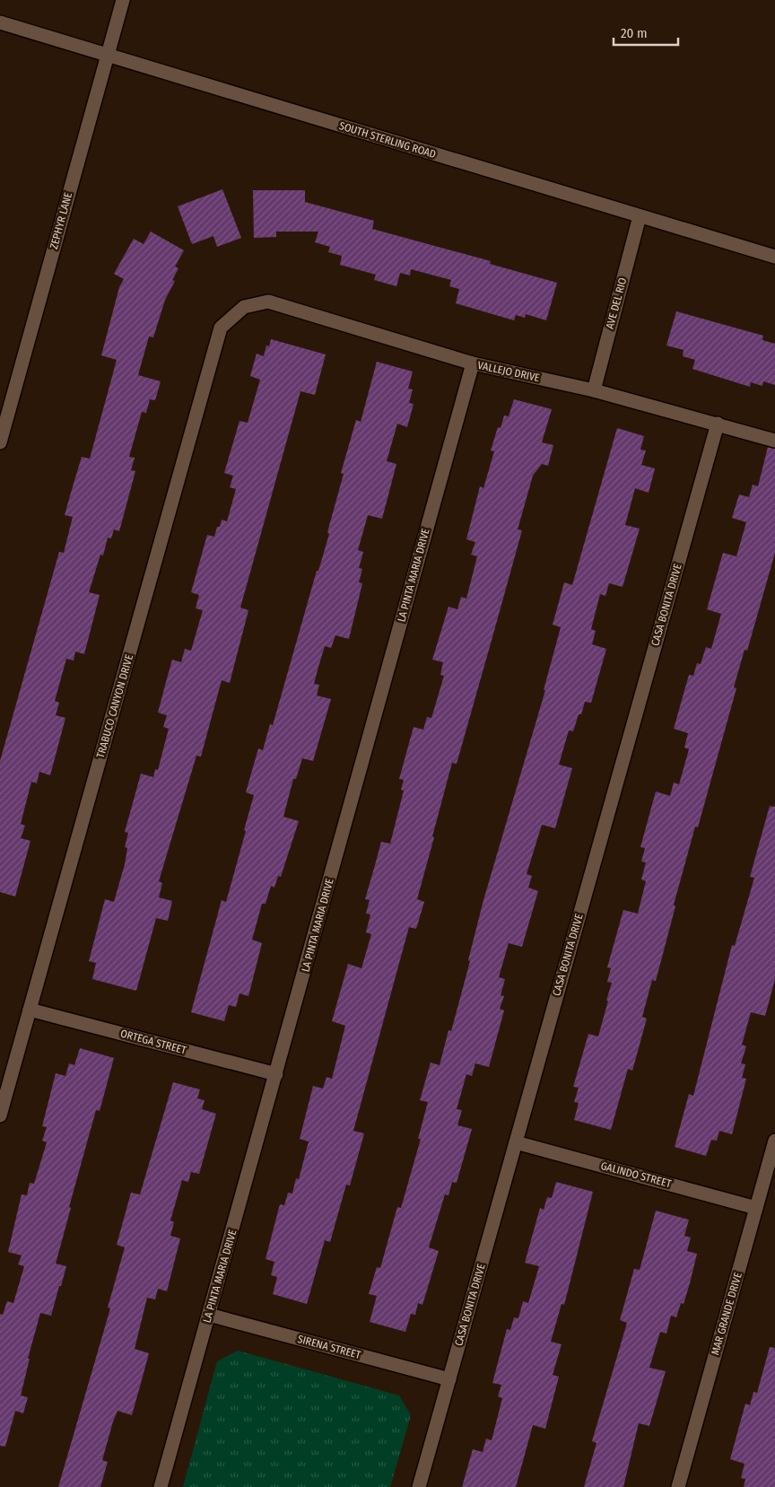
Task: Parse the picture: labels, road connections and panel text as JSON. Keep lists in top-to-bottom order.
{
  "streets": {
    "street": [
      "SOUTH STERLING ROAD",
      "ZEPHYR LANE",
      "AVE DEL RIO",
      "VALLEJO DRIVE",
      "LA PINTA MARIA DRIVE",
      "CASA BONITA DRIVE",
      "TRABUCO CANYON DRIVE",
      "ORTEGA STREET",
      "GALINDO STREET",
      "MAR GRANDE DRIVE",
      "SIRENA STREET"
    ]
  },
  "crossings": [
    ["SOUTH STERLING ROAD", "ZEPHYR LANE"],
    ["SOUTH STERLING ROAD", "AVE DEL RIO"],
    ["AVE DEL RIO", "VALLEJO DRIVE"],
    ["VALLEJO DRIVE", "LA PINTA MARIA DRIVE"],
    ["VALLEJO DRIVE", "CASA BONITA DRIVE"],
    ["VALLEJO DRIVE", "TRABUCO CANYON DRIVE"],
    ["LA PINTA MARIA DRIVE", "ORTEGA STREET"],
    ["LA PINTA MARIA DRIVE", "SIRENA STREET"],
    ["CASA BONITA DRIVE", "GALINDO STREET"],
    ["CASA BONITA DRIVE", "SIRENA STREET"],
    ["TRABUCO CANYON DRIVE", "ORTEGA STREET"],
    ["GALINDO STREET", "MAR GRANDE DRIVE"]
  ],
  "scale_bar": "20 m"
}
